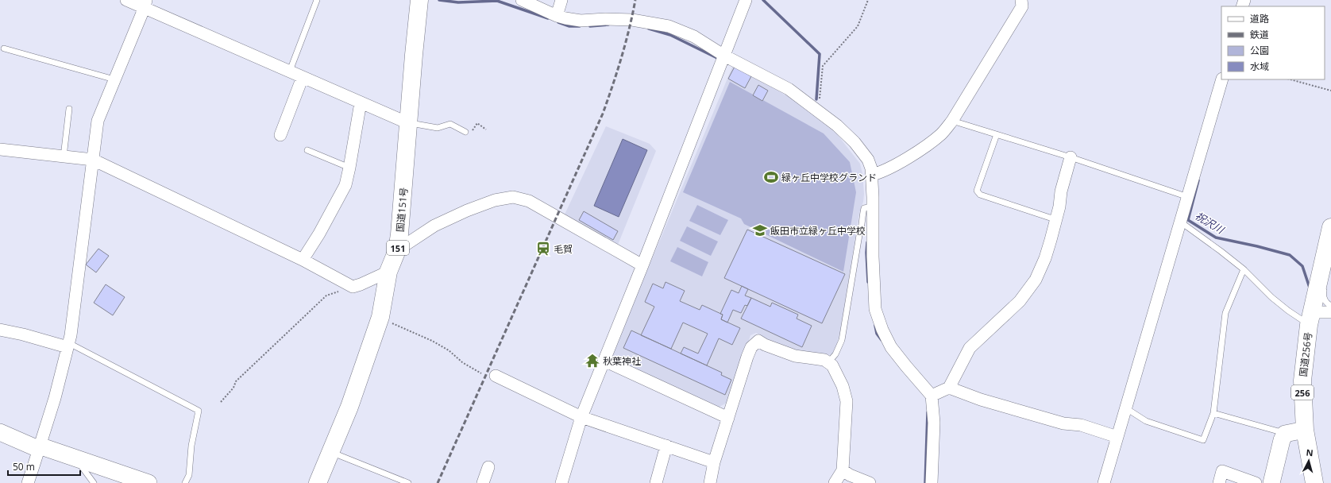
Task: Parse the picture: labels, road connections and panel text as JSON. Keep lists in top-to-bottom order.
{
  "streets": {
    "highway": [
      "国道151号",
      "151",
      "国道256号",
      "256"
    ]
  },
  "water": ["祝沢川"],
  "places": {
    "sports": ["緑ヶ丘中学校グランド"],
    "school or university": ["飯田市立緑ヶ丘中学校"],
    "station": ["毛賀"],
    "temple": ["秋葉神社"]
  },
  "legend": [
    "道路",
    "鉄道",
    "公園",
    "水域"
  ],
  "scale_bar": "50 m",
  "north": "top"
}
